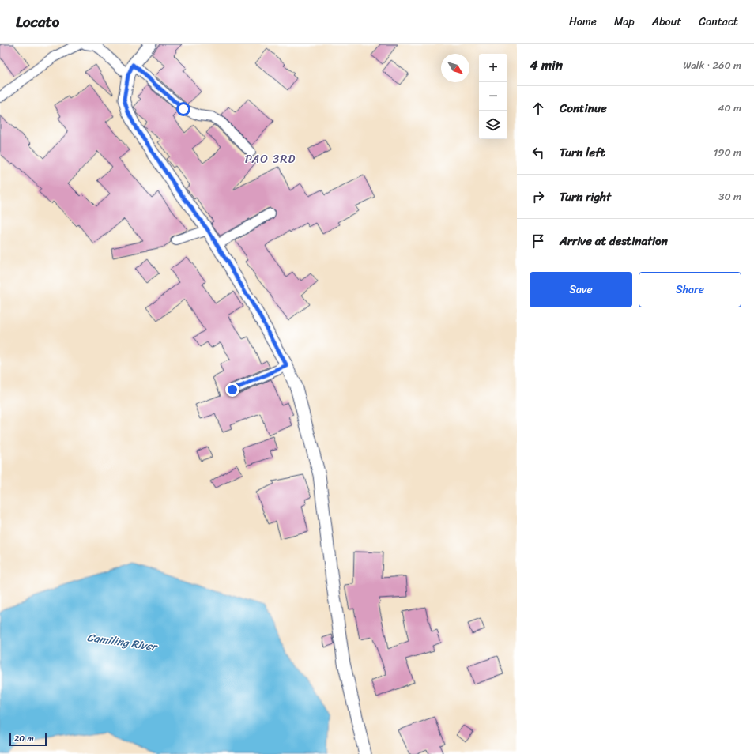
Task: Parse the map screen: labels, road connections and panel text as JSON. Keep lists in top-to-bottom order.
{
  "districts": ["PAO 3RD"],
  "water": ["Camiling River"],
  "scale_bar": "20 m",
  "north": "bottom right",
  "page": {
    "header": "Locato",
    "nav": [
      "Home",
      "Map",
      "About",
      "Contact"
    ],
    "heading": ["4 min", "Walk · 260 m"],
    "map_buttons": ["+", "−"],
    "list": [
      ["Continue", "40 m"],
      ["Turn left", "190 m"],
      ["Turn right", "30 m"],
      "Arrive at destination"
    ],
    "buttons": ["Save", "Share"],
    "scale": "20 m"
  }
}
